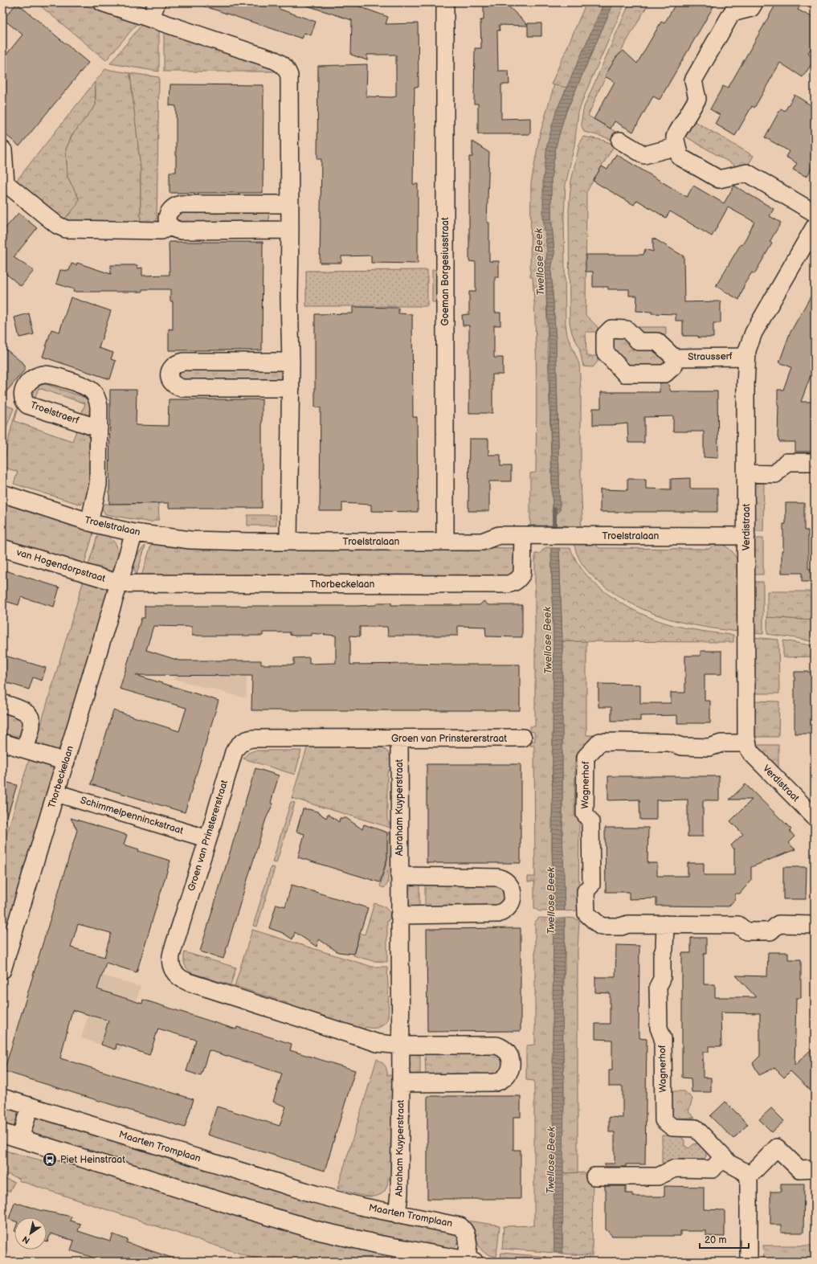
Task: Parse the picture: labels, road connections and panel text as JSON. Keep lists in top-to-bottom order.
{
  "streets": {
    "street": [
      "Goeman Borgesiusstraat",
      "Strausserf",
      "Troelstralaan",
      "Verdistraat",
      "van Hogendorpstraat",
      "Thorbeckelaan",
      "Groen van Prinstererstraat",
      "Wagnerhof",
      "Abraham Kuyperstraat",
      "Schimmelpenninckstraat",
      "Maarten Tromplaan"
    ]
  },
  "crossings": [
    ["Goeman Borgesiusstraat", "Troelstralaan"],
    ["Strausserf", "Verdistraat"],
    ["Troelstralaan", "Verdistraat"],
    ["Troelstralaan", "Thorbeckelaan"],
    ["Verdistraat", "Wagnerhof"],
    ["van Hogendorpstraat", "Thorbeckelaan"],
    ["Thorbeckelaan", "Schimmelpenninckstraat"],
    ["Groen van Prinstererstraat", "Abraham Kuyperstraat"],
    ["Groen van Prinstererstraat", "Schimmelpenninckstraat"],
    ["Abraham Kuyperstraat", "Maarten Tromplaan"]
  ],
  "water": ["Twellose Beek"],
  "places": {
    "bus stop": ["Piet Heinstraat"]
  },
  "scale_bar": "20 m",
  "north": "bottom left"
}
